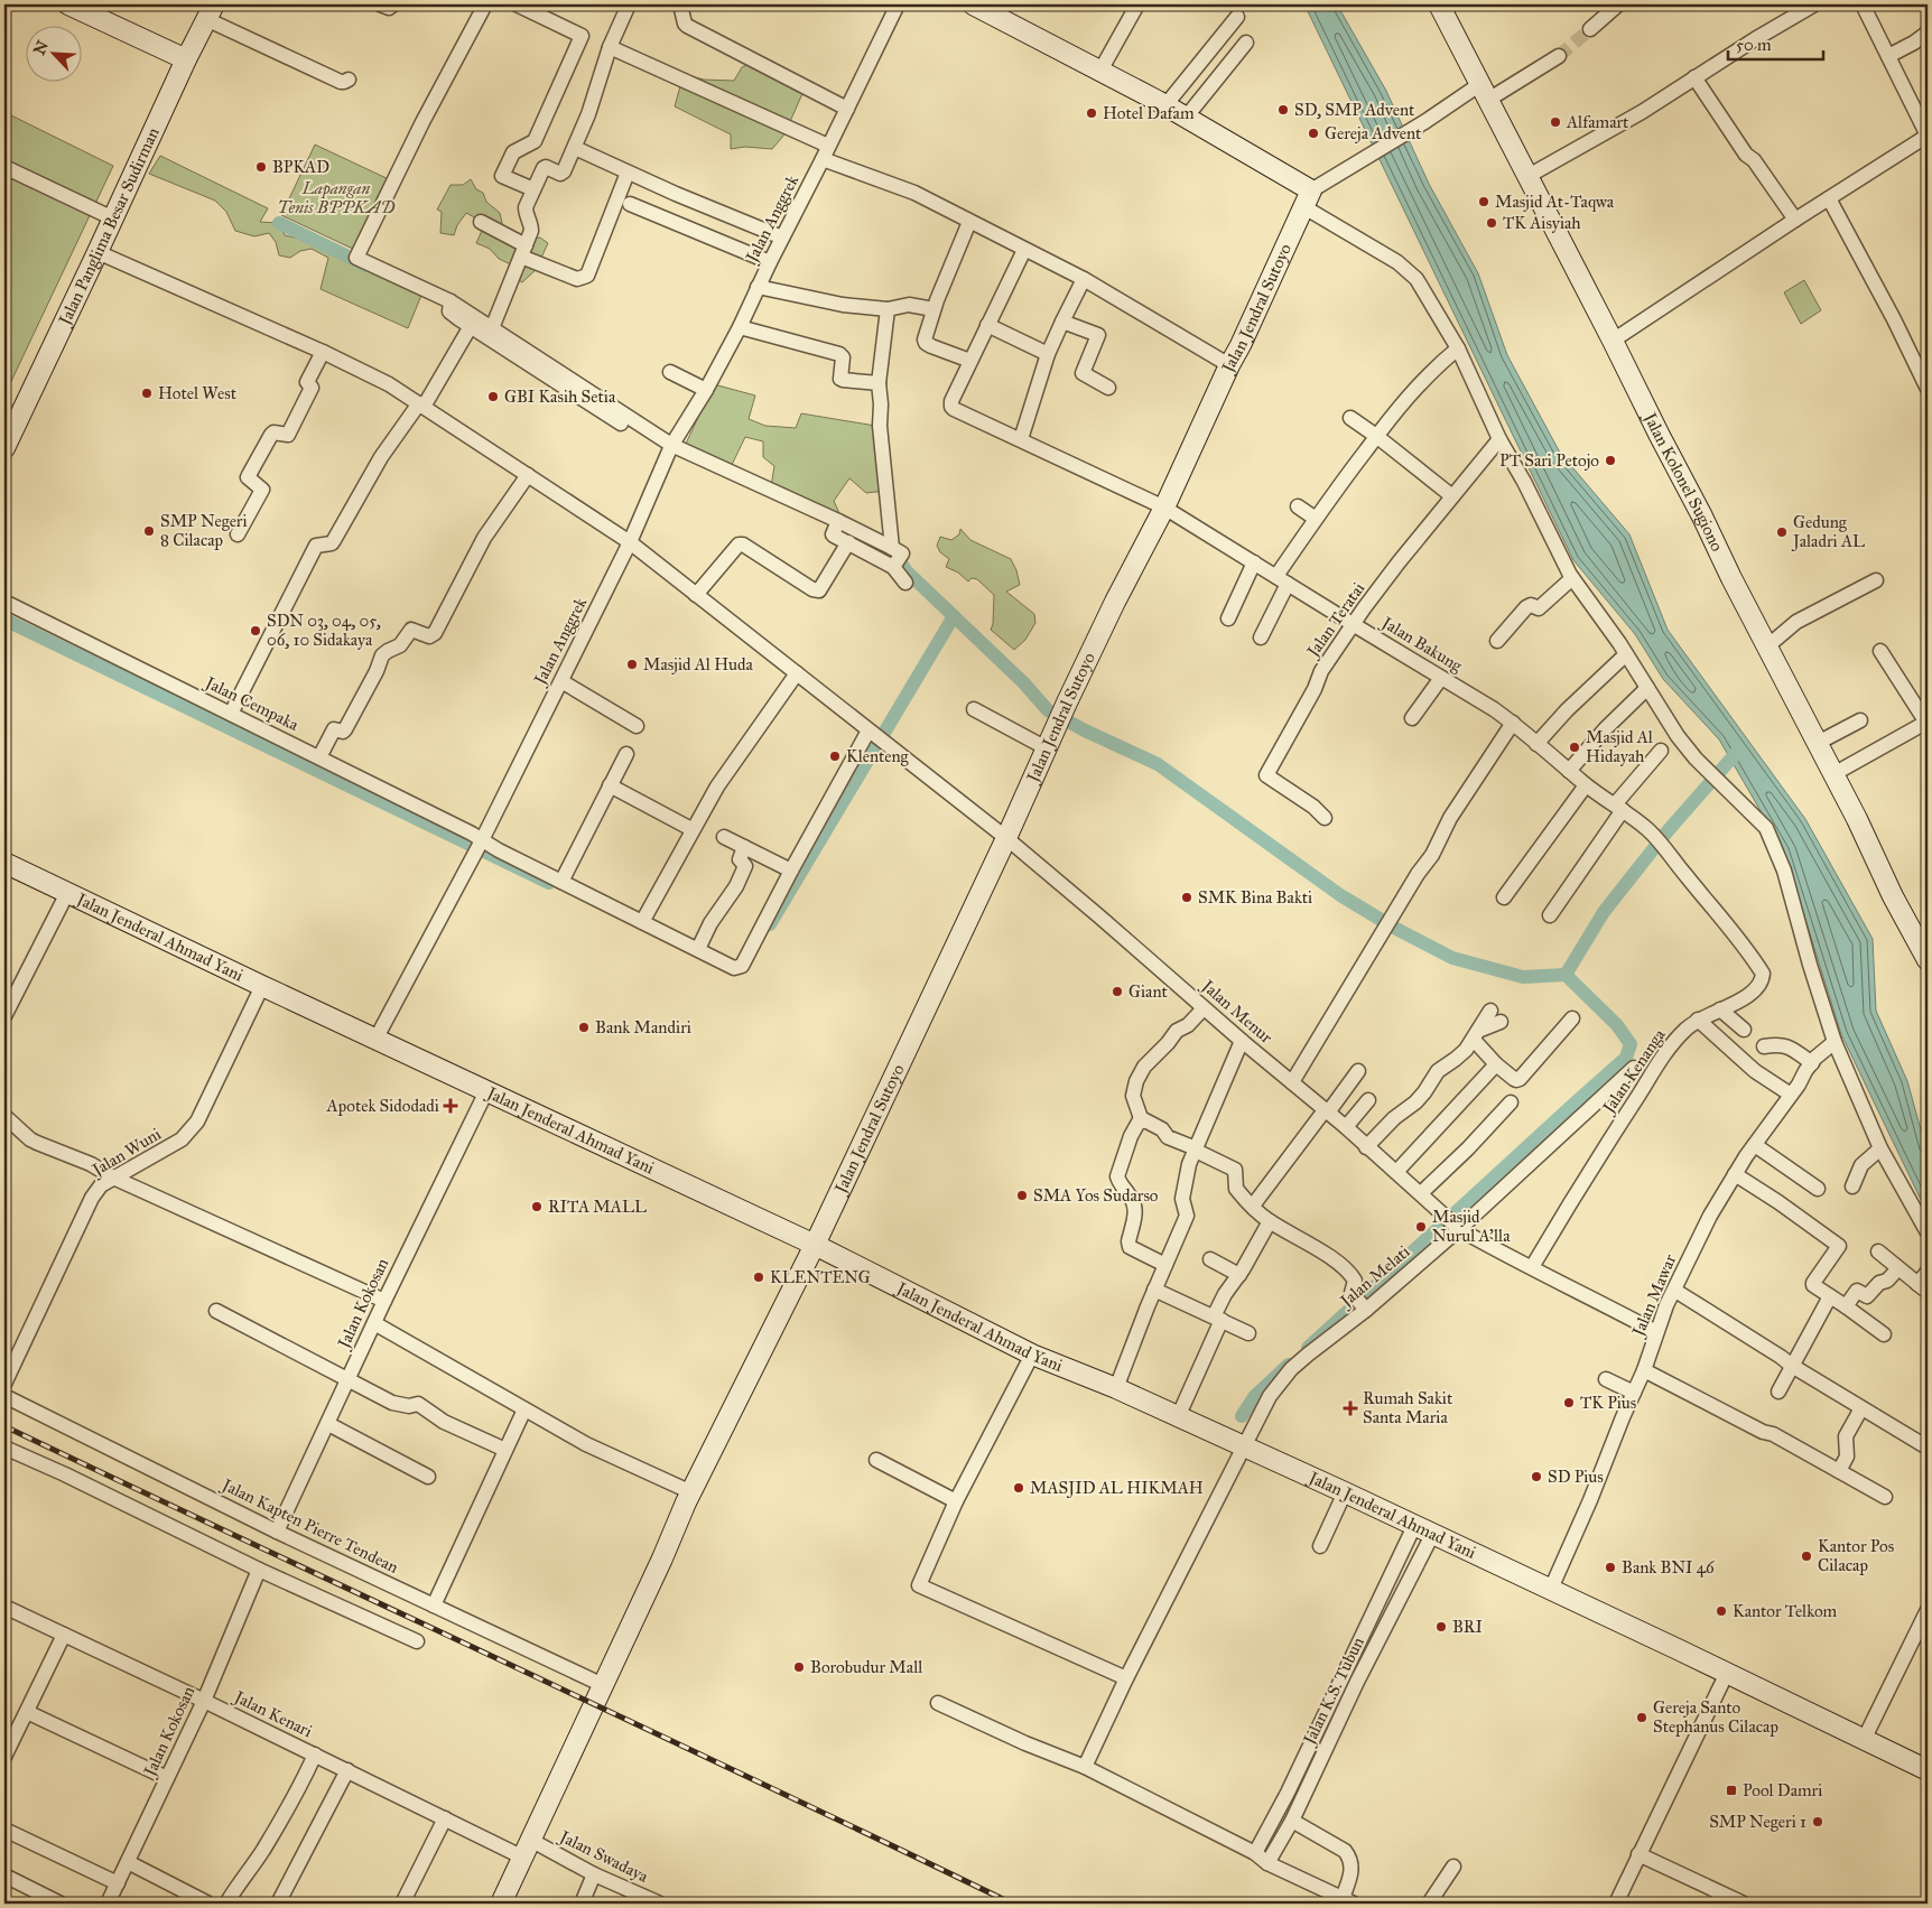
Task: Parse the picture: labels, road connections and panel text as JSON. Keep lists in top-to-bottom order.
{
  "streets": {
    "street": [
      "Jalan Anggrek",
      "Jalan Panglima Besar Sudirman",
      "Jalan Jendral Sutoyo",
      "Jalan Kolonel Sugiono",
      "Jalan Teratai",
      "Jalan Bakung",
      "Jalan Cempaka",
      "Jalan Jenderal Ahmad Yani",
      "Jalan Menur",
      "Jalan Kenanga",
      "Jalan Wuni",
      "Jalan Melati",
      "Jalan Mawar",
      "Jalan Kokosan",
      "Jalan Kapten Pierre Tendean",
      "Jalan K.S. Tubun",
      "Jalan Kenari",
      "Jalan Swadaya"
    ]
  },
  "crossings": [
    ["Jalan Anggrek", "Jalan Cempaka"],
    ["Jalan Anggrek", "Jalan Jenderal Ahmad Yani"],
    ["Jalan Anggrek", "Jalan Menur"],
    ["Jalan Panglima Besar Sudirman", "Jalan Menur"],
    ["Jalan Jendral Sutoyo", "Jalan Bakung"],
    ["Jalan Jendral Sutoyo", "Jalan Jenderal Ahmad Yani"],
    ["Jalan Jendral Sutoyo", "Jalan Menur"],
    ["Jalan Jendral Sutoyo", "Jalan Kapten Pierre Tendean"],
    ["Jalan Jendral Sutoyo", "Jalan Kenari"],
    ["Jalan Jendral Sutoyo", "Jalan Swadaya"],
    ["Jalan Teratai", "Jalan Bakung"],
    ["Jalan Bakung", "Jalan Kenanga"],
    ["Jalan Jenderal Ahmad Yani", "Jalan Wuni"],
    ["Jalan Jenderal Ahmad Yani", "Jalan Melati"],
    ["Jalan Jenderal Ahmad Yani", "Jalan Mawar"],
    ["Jalan Jenderal Ahmad Yani", "Jalan Kokosan"],
    ["Jalan Jenderal Ahmad Yani", "Jalan K.S. Tubun"],
    ["Jalan Menur", "Jalan Melati"],
    ["Jalan Kokosan", "Jalan Kapten Pierre Tendean"],
    ["Jalan Kokosan", "Jalan Kenari"],
    ["Jalan Kenari", "Jalan Swadaya"]
  ],
  "parks": ["Lapangan Tenis BPPKAD"],
  "places": {
    "other": [
      "SD, SMP Advent",
      "Hotel Dafam",
      "Alfamart",
      "Gereja Advent",
      "BPKAD",
      "Masjid At-Taqwa",
      "TK Aisyiah",
      "Hotel West",
      "GBI Kasih Setia",
      "PT Sari Petojo",
      "SMP Negeri 8 Cilacap",
      "Gedung Jaladri AL",
      "SDN 03, 04, 05, 06, 10 Sidakaya",
      "Masjid Al Huda",
      "Masjid Al Hidayah",
      "Klenteng",
      "SMK Bina Bakti",
      "Giant",
      "Bank Mandiri",
      "SMA Yos Sudarso",
      "RITA MALL",
      "Masjid Nurul A'lla",
      "KLENTENG",
      "TK Pius",
      "SD Pius",
      "MASJID AL HIKMAH",
      "Kantor Pos Cilacap",
      "Bank BNI 46",
      "Kantor Telkom",
      "BRI",
      "Borobudur Mall",
      "Gereja Santo Stephanus Cilacap",
      "SMP Negeri 1"
    ],
    "health": ["Apotek Sidodadi", "Rumah Sakit Santa Maria"],
    "transit": ["Pool Damri"]
  },
  "scale_bar": "50 m",
  "north": "top left"
}
